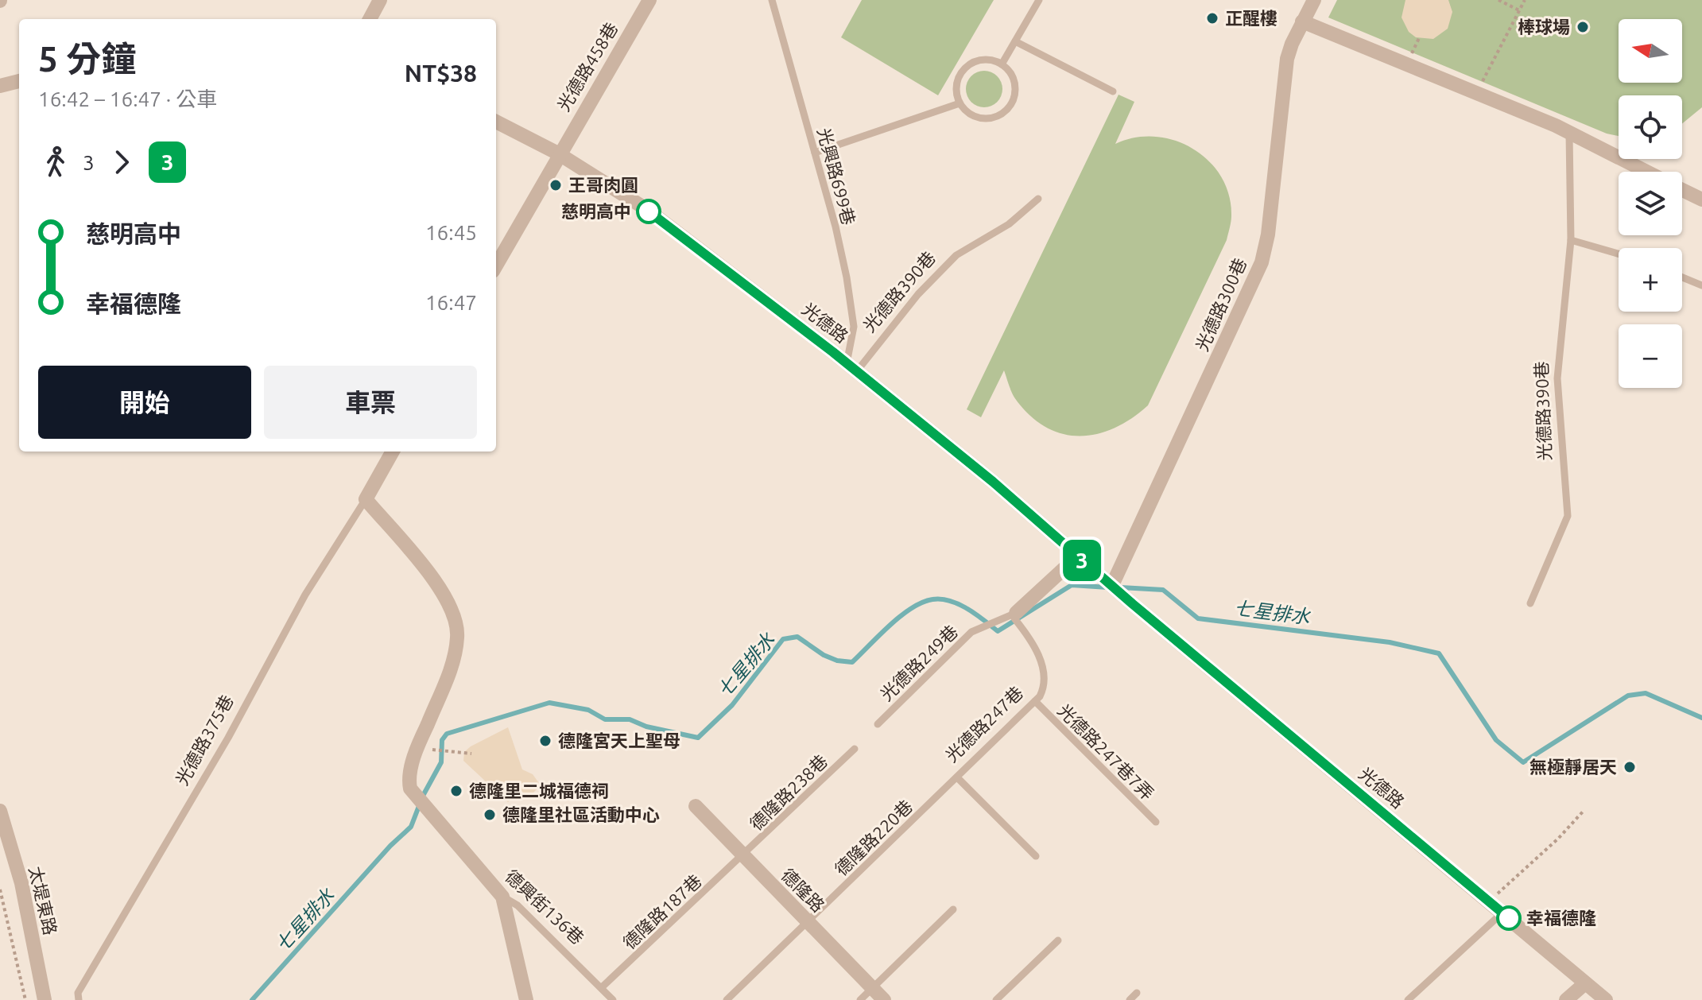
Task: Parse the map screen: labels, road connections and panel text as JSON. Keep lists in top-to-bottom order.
{
  "streets": {
    "street": [
      "光德路458巷",
      "光德路300巷",
      "光德路",
      "光德路375巷",
      "德隆路",
      "太堤東路",
      "德興街136巷"
    ],
    "lane": [
      "光興路699巷",
      "光德路390巷",
      "光德路249巷",
      "光德路247巷",
      "光德路247巷7弄",
      "德隆路238巷",
      "德隆路220巷",
      "德隆路187巷"
    ]
  },
  "crossings": [
    ["光德路458巷", "光德路"],
    ["光興路699巷", "光德路390巷"],
    ["光興路699巷", "光德路"],
    ["光德路390巷", "光德路"],
    ["光德路300巷", "光德路"],
    ["光德路249巷", "光德路247巷"],
    ["光德路247巷", "光德路247巷7弄"],
    ["光德路247巷", "德隆路220巷"],
    ["光德路375巷", "德興街136巷"],
    ["德隆路238巷", "德隆路"],
    ["德隆路238巷", "德隆路187巷"],
    ["德隆路220巷", "德隆路"],
    ["德隆路", "德隆路187巷"],
    ["德興街136巷", "德隆路187巷"]
  ],
  "water": ["七星排水"],
  "places": [
    "正醒樓",
    "棒球場",
    "王哥肉圓",
    "慈明高中",
    "德隆宮天上聖母",
    "無極靜居天",
    "德隆里二城福德祠",
    "德隆里社區活動中心",
    "幸福德隆"
  ],
  "lines": ["bus line 3"],
  "north": "left",
  "page": {
    "on_map": "3",
    "map_buttons": ["+", "−"],
    "heading": ["5 分鐘", "16:42 – 16:47 · 公車", "NT$38"],
    "legs": ["3", "3"],
    "list": [
      {
        "name": "慈明高中",
        "value": "16:45"
      },
      {
        "name": "幸福德隆",
        "value": "16:47"
      }
    ],
    "buttons": ["開始", "車票"]
  }
}
